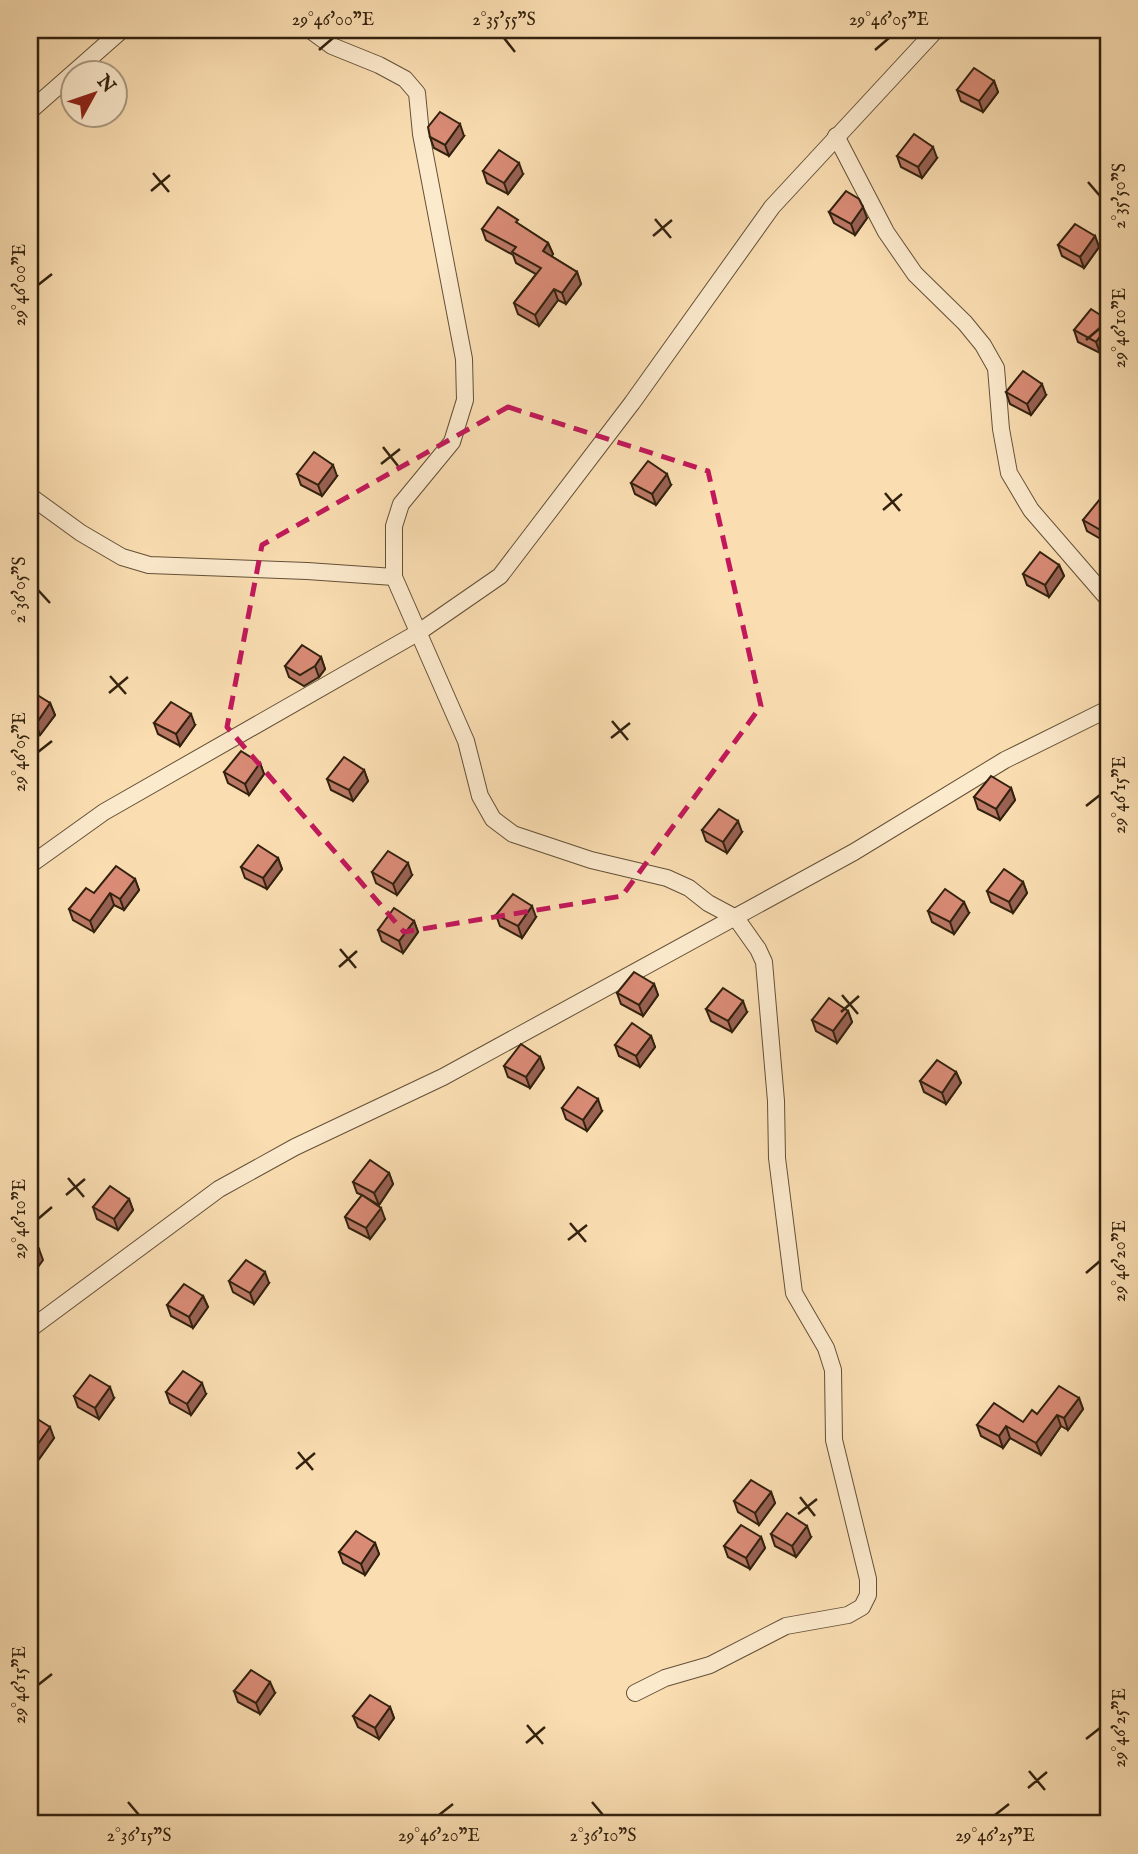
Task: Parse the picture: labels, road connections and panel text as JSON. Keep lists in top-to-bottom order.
{
  "north": "top right",
  "coordinates": [
    "29°46'00\"E",
    "2°35'55\"S",
    "29°46'05\"E",
    "2°35'50\"S",
    "29°46'10\"E",
    "2°36'05\"S",
    "29°46'15\"E",
    "29°46'20\"E",
    "29°46'25\"E",
    "2°36'15\"S",
    "2°36'10\"S"
  ]
}
